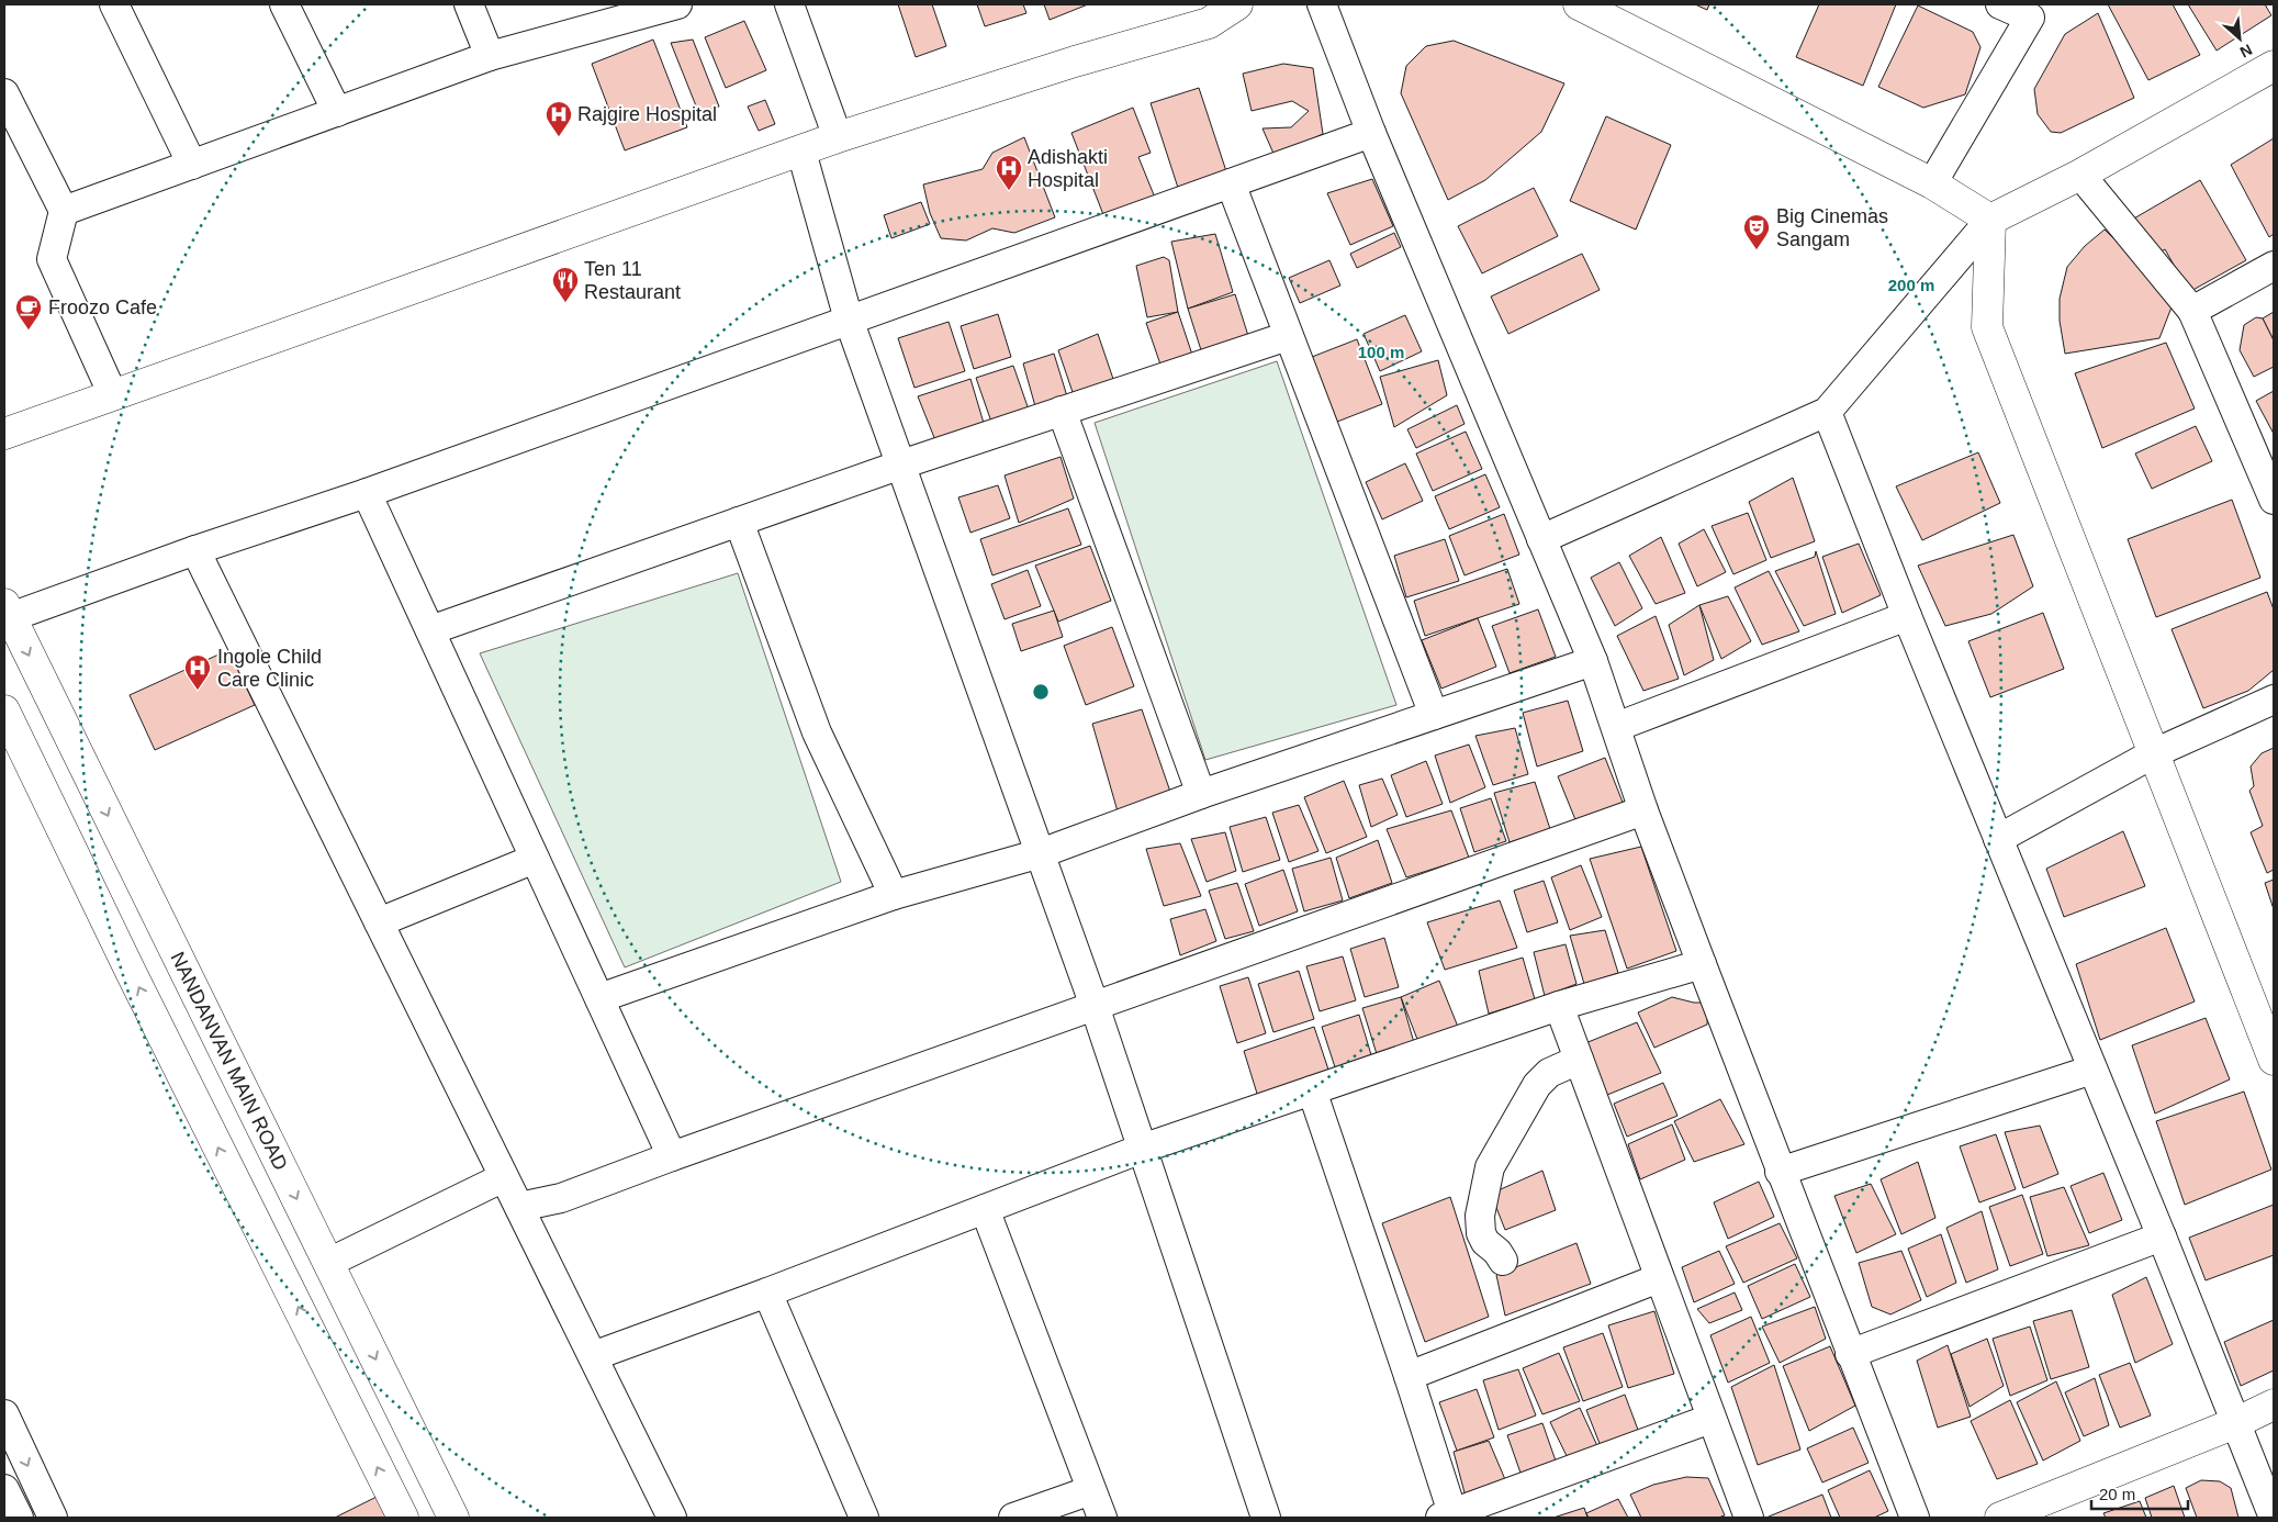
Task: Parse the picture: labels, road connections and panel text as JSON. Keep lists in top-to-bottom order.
{
  "streets": {
    "street": ["NANDANVAN MAIN ROAD"]
  },
  "places": {
    "hospital": ["Rajgire Hospital", "Adishakti Hospital", "Ingole Child Care Clinic"],
    "theatre": ["Big Cinemas Sangam"],
    "restaurant": ["Ten 11 Restaurant"],
    "cafe": ["Froozo Cafe"]
  },
  "scale_bar": "20 m",
  "north": "bottom right",
  "rings": ["200 m", "100 m"]
}
